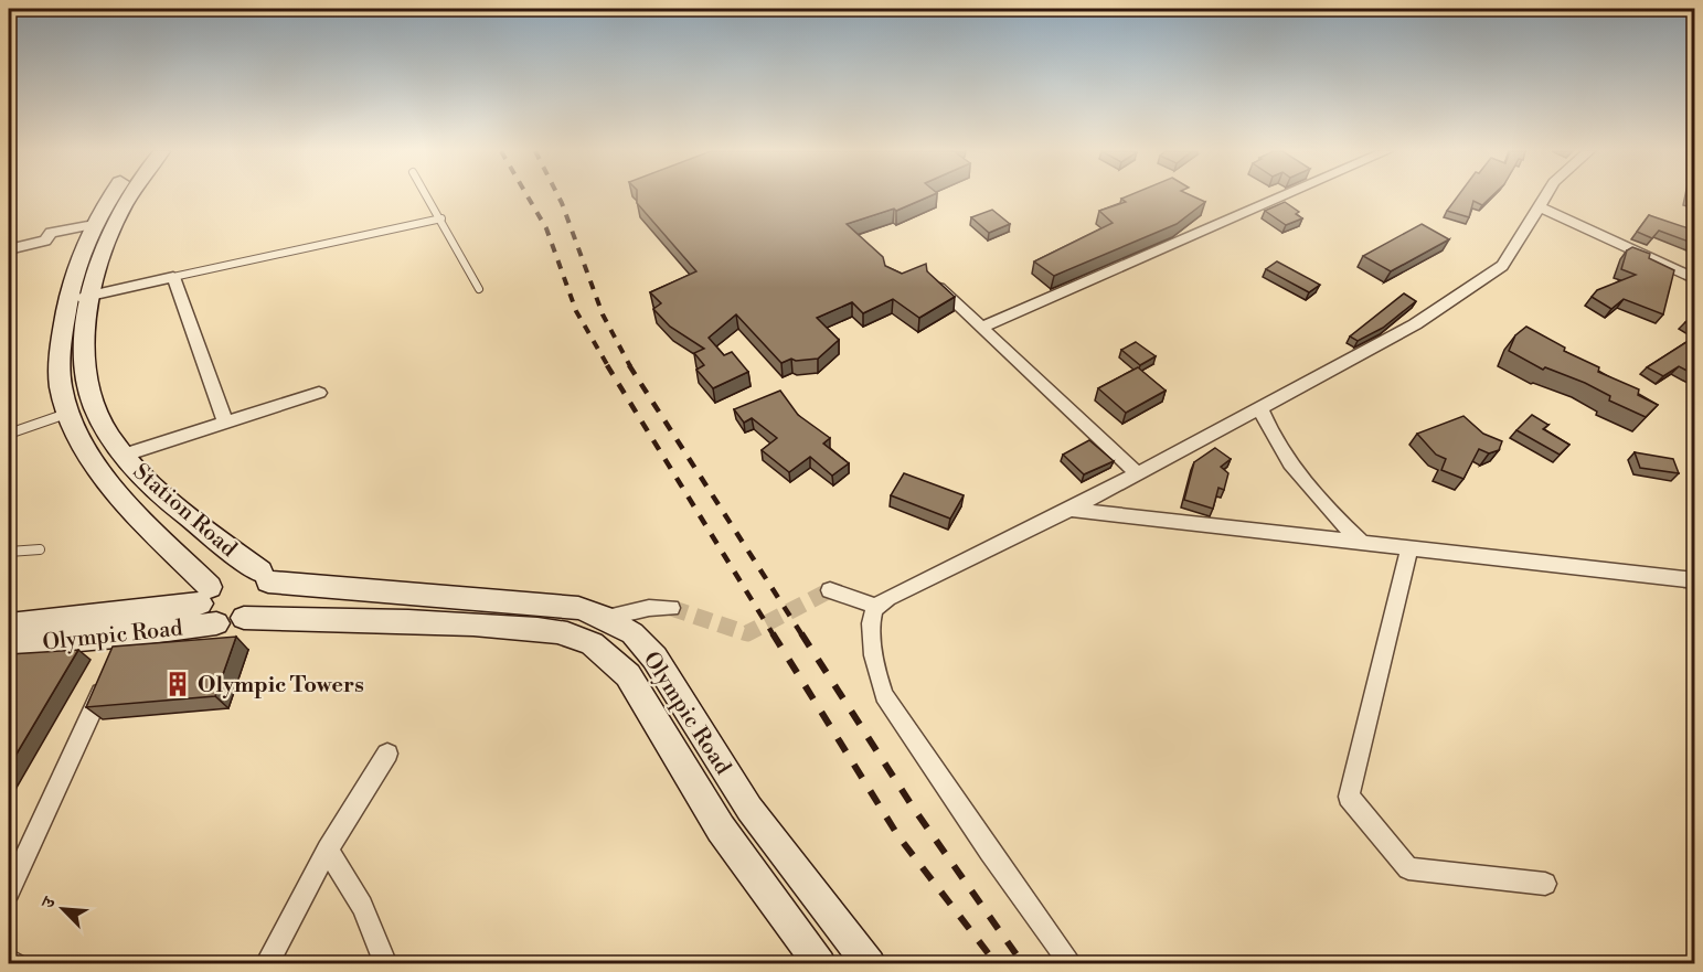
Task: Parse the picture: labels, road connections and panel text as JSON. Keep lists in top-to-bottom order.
{
  "streets": {
    "street": ["Station Road", "Olympic Road"]
  },
  "crossings": [
    ["Station Road", "Olympic Road"]
  ],
  "places": {
    "building": ["Olympic Towers"]
  },
  "north": "top left"
}
